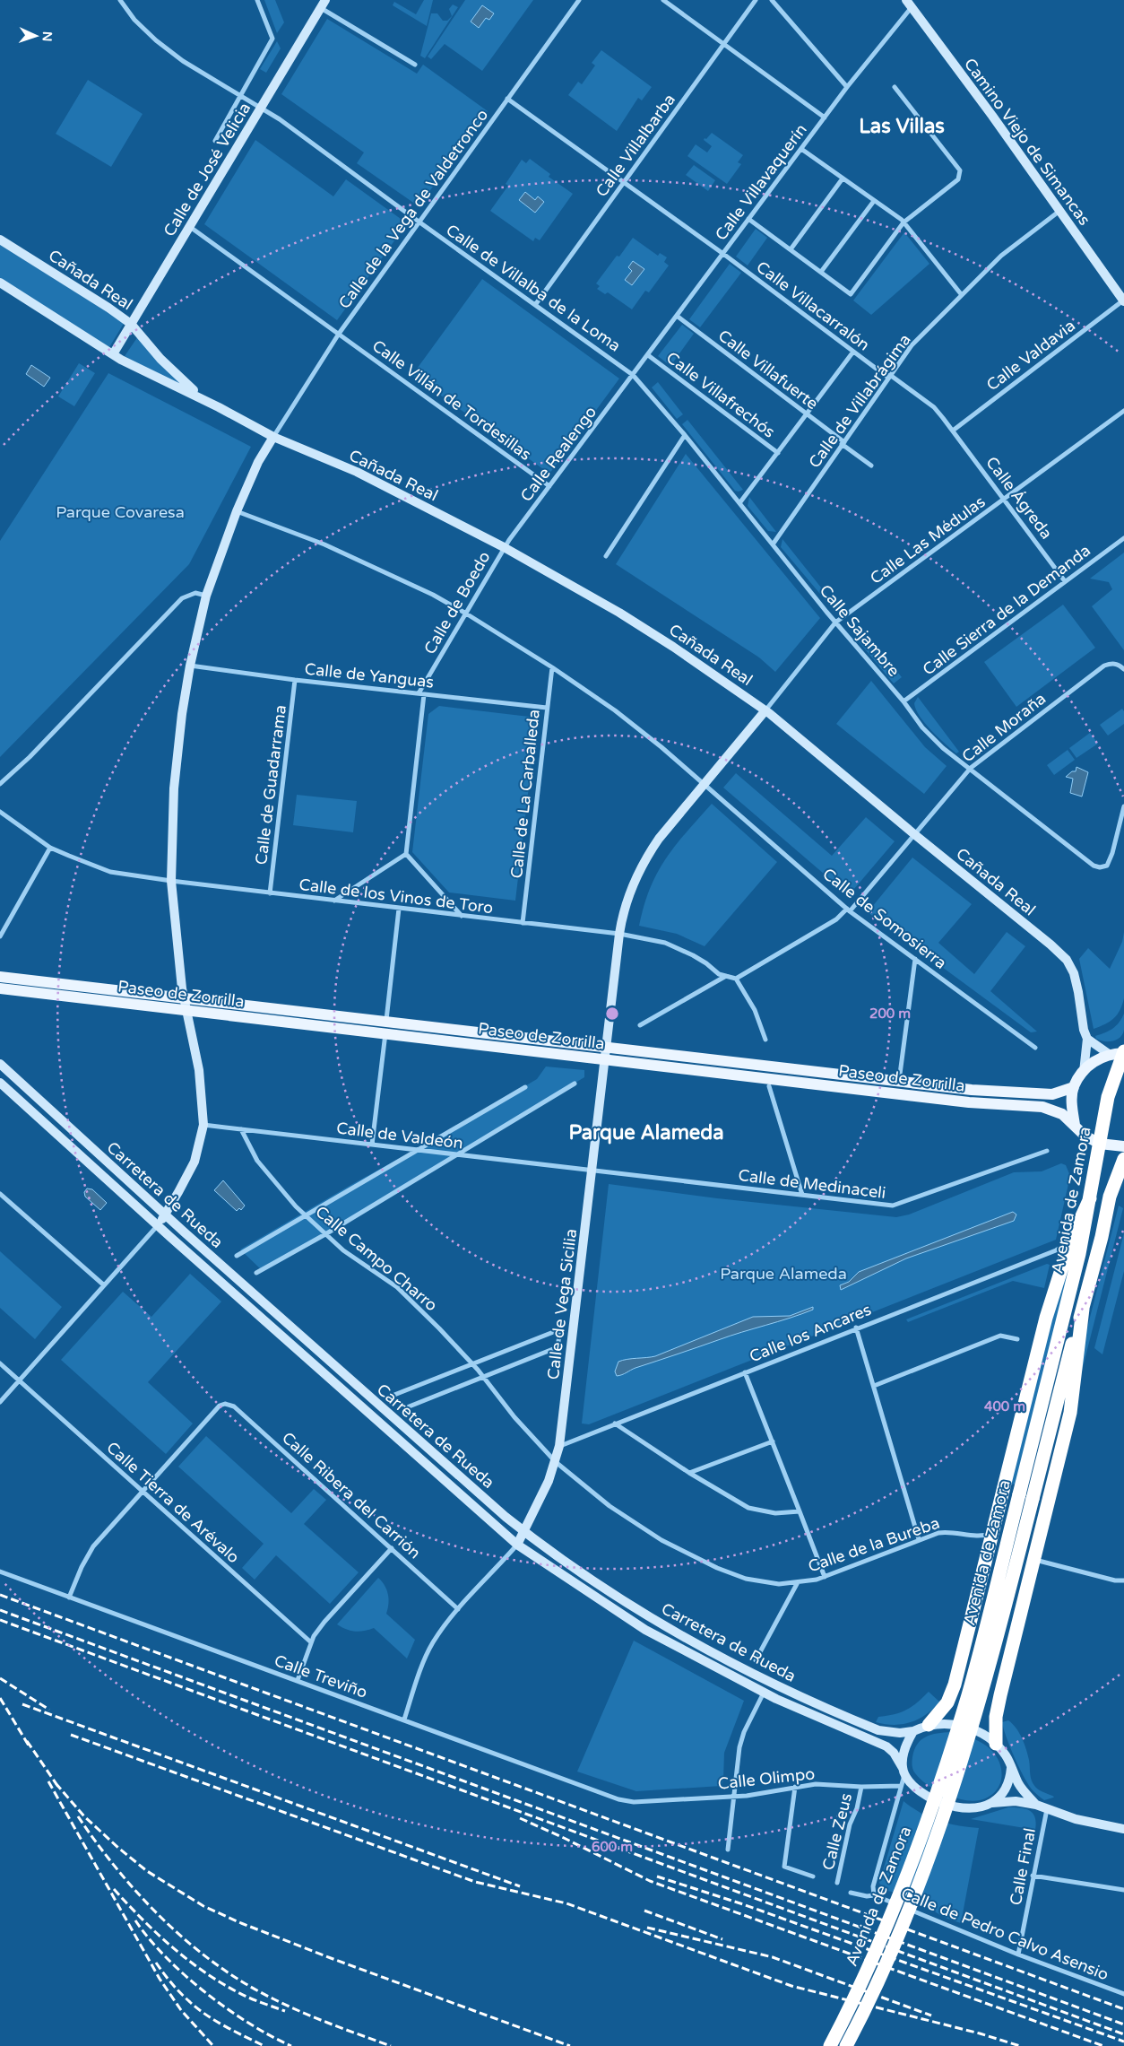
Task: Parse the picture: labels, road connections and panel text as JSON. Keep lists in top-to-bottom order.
{
  "streets": {
    "highway": ["Avenida de Zamora"],
    "main road": ["Paseo de Zorrilla"],
    "street": [
      "Camino Viejo de Simancas",
      "Calle Villalbarba",
      "Calle de José Velicia",
      "Calle Villavaquerín",
      "Calle de la Vega de Valdetronco",
      "Cañada Real",
      "Calle de Villalba de la Loma",
      "Calle Villacarralón",
      "Calle Valdavia",
      "Calle Villafuerte",
      "Calle Villafrechós",
      "Calle Villán de Tordesillas",
      "Calle de Villabrágima",
      "Calle Realengo",
      "Calle Ágreda",
      "Calle Las Médulas",
      "Calle de Boedo",
      "Calle Sierra de la Demanda",
      "Calle Sajambre",
      "Calle de Yanguas",
      "Calle Moraña",
      "Calle de Guadarrama",
      "Calle de La Carballeda",
      "Calle de los Vinos de Toro",
      "Calle de Somosierra",
      "Calle de Valdeón",
      "Calle de Medinaceli",
      "Carretera de Rueda",
      "Calle Campo Charro",
      "Calle de Vega Sicilia",
      "Calle los Ancares",
      "Calle Ribera del Carrión",
      "Calle Tierra de Arévalo",
      "Calle de la Bureba",
      "Calle Treviño",
      "Calle Olimpo",
      "Calle Zeus",
      "Calle Final",
      "Calle de Pedro Calvo Asensio"
    ]
  },
  "crossings": [
    ["Camino Viejo de Simancas", "Calle Villavaquerín"],
    ["Camino Viejo de Simancas", "Calle Valdavia"],
    ["Camino Viejo de Simancas", "Calle de Villabrágima"],
    ["Calle Villalbarba", "Calle de Villalba de la Loma"],
    ["Calle Villalbarba", "Calle Villacarralón"],
    ["Calle de José Velicia", "Cañada Real"],
    ["Calle de José Velicia", "Calle de Villalba de la Loma"],
    ["Calle de José Velicia", "Calle Villán de Tordesillas"],
    ["Calle Villavaquerín", "Calle de Villalba de la Loma"],
    ["Calle Villavaquerín", "Calle Villacarralón"],
    ["Calle Villavaquerín", "Calle Villafuerte"],
    ["Calle Villavaquerín", "Calle Villafrechós"],
    ["Calle Villavaquerín", "Calle Realengo"],
    ["Calle Villavaquerín", "Calle Sajambre"],
    ["Calle de la Vega de Valdetronco", "Cañada Real"],
    ["Calle de la Vega de Valdetronco", "Calle de Villalba de la Loma"],
    ["Calle de la Vega de Valdetronco", "Calle Villacarralón"],
    ["Calle de la Vega de Valdetronco", "Calle Villán de Tordesillas"],
    ["Cañada Real", "Calle Realengo"],
    ["Cañada Real", "Calle Las Médulas"],
    ["Cañada Real", "Calle de Boedo"],
    ["Cañada Real", "Calle Moraña"],
    ["Cañada Real", "Calle de Vega Sicilia"],
    ["Calle de Villalba de la Loma", "Calle Realengo"],
    ["Calle de Villalba de la Loma", "Calle Sajambre"],
    ["Calle Villacarralón", "Calle Valdavia"],
    ["Calle Villacarralón", "Calle de Villabrágima"],
    ["Calle Villacarralón", "Calle Ágreda"],
    ["Calle Valdavia", "Calle Ágreda"],
    ["Calle Villafuerte", "Calle de Villabrágima"],
    ["Calle Villán de Tordesillas", "Calle Realengo"],
    ["Calle de Villabrágima", "Calle Sajambre"],
    ["Calle Realengo", "Calle de Boedo"],
    ["Calle Realengo", "Calle Sajambre"],
    ["Calle Ágreda", "Calle Las Médulas"],
    ["Calle Ágreda", "Calle Sierra de la Demanda"],
    ["Calle Las Médulas", "Calle Sajambre"],
    ["Calle Las Médulas", "Calle de Vega Sicilia"],
    ["Calle de Boedo", "Calle de Yanguas"],
    ["Calle de Boedo", "Calle de Somosierra"],
    ["Calle Sierra de la Demanda", "Calle Sajambre"],
    ["Calle Sajambre", "Calle Moraña"],
    ["Calle de Yanguas", "Calle de Guadarrama"],
    ["Calle de Yanguas", "Calle de La Carballeda"],
    ["Calle Moraña", "Calle de Somosierra"],
    ["Calle de Guadarrama", "Calle de los Vinos de Toro"],
    ["Calle de La Carballeda", "Calle de los Vinos de Toro"],
    ["Calle de La Carballeda", "Calle de Somosierra"],
    ["Calle de los Vinos de Toro", "Calle de Vega Sicilia"],
    ["Calle de Somosierra", "Calle de Vega Sicilia"],
    ["Paseo de Zorrilla", "Avenida de Zamora"],
    ["Paseo de Zorrilla", "Calle de Vega Sicilia"],
    ["Calle de Valdeón", "Calle de Medinaceli"],
    ["Calle de Valdeón", "Calle Campo Charro"],
    ["Calle de Valdeón", "Calle de Vega Sicilia"],
    ["Calle de Medinaceli", "Calle de Vega Sicilia"],
    ["Carretera de Rueda", "Avenida de Zamora"],
    ["Carretera de Rueda", "Calle de Vega Sicilia"],
    ["Avenida de Zamora", "Calle Olimpo"],
    ["Avenida de Zamora", "Calle de Pedro Calvo Asensio"],
    ["Calle Campo Charro", "Calle de Vega Sicilia"],
    ["Calle Campo Charro", "Calle de la Bureba"],
    ["Calle de Vega Sicilia", "Calle los Ancares"],
    ["Calle de Vega Sicilia", "Calle de la Bureba"],
    ["Calle Ribera del Carrión", "Calle Tierra de Arévalo"],
    ["Calle Treviño", "Calle Olimpo"],
    ["Calle Olimpo", "Calle Zeus"],
    ["Calle Final", "Calle de Pedro Calvo Asensio"]
  ],
  "districts": ["Las Villas", "Parque Alameda"],
  "parks": ["Parque Covaresa", "Parque Alameda"],
  "north": "right",
  "rings": ["200 m", "400 m", "600 m"]
}
